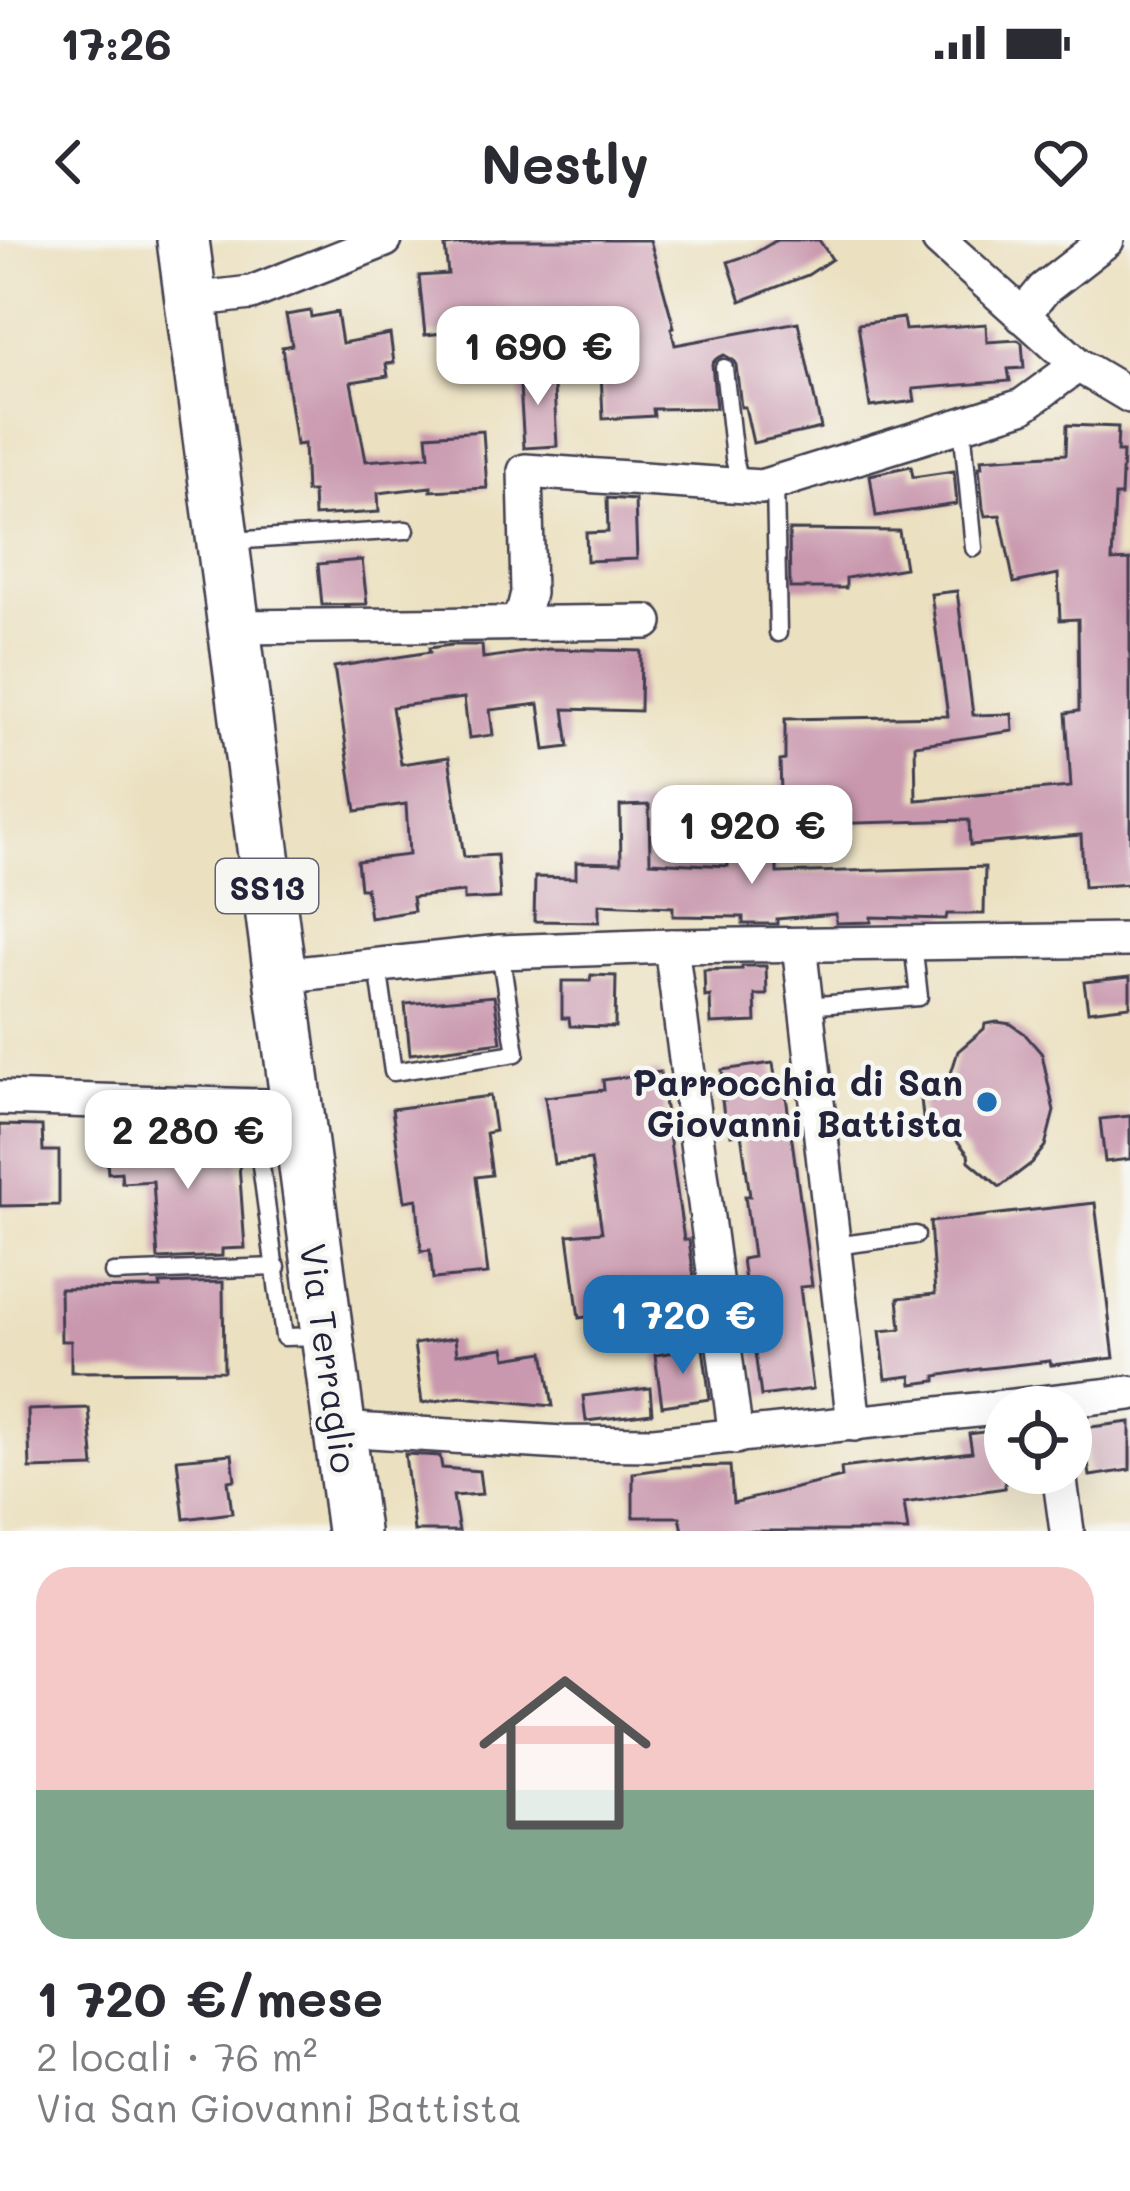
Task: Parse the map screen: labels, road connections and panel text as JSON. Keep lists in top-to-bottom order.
{
  "streets": {
    "main road": ["SS13", "Via Terraglio"]
  },
  "places": ["Parrocchia di San Giovanni Battista"],
  "page": {
    "status": "17:26",
    "header": "Nestly",
    "price": [
      "1 690 €",
      "1 920 €",
      "2 280 €",
      "1 720 €"
    ],
    "list": [
      {
        "name": "1 720 €/mese",
        "note": "2 locali · 76 m² · Via San Giovanni Battista"
      }
    ]
  }
}
